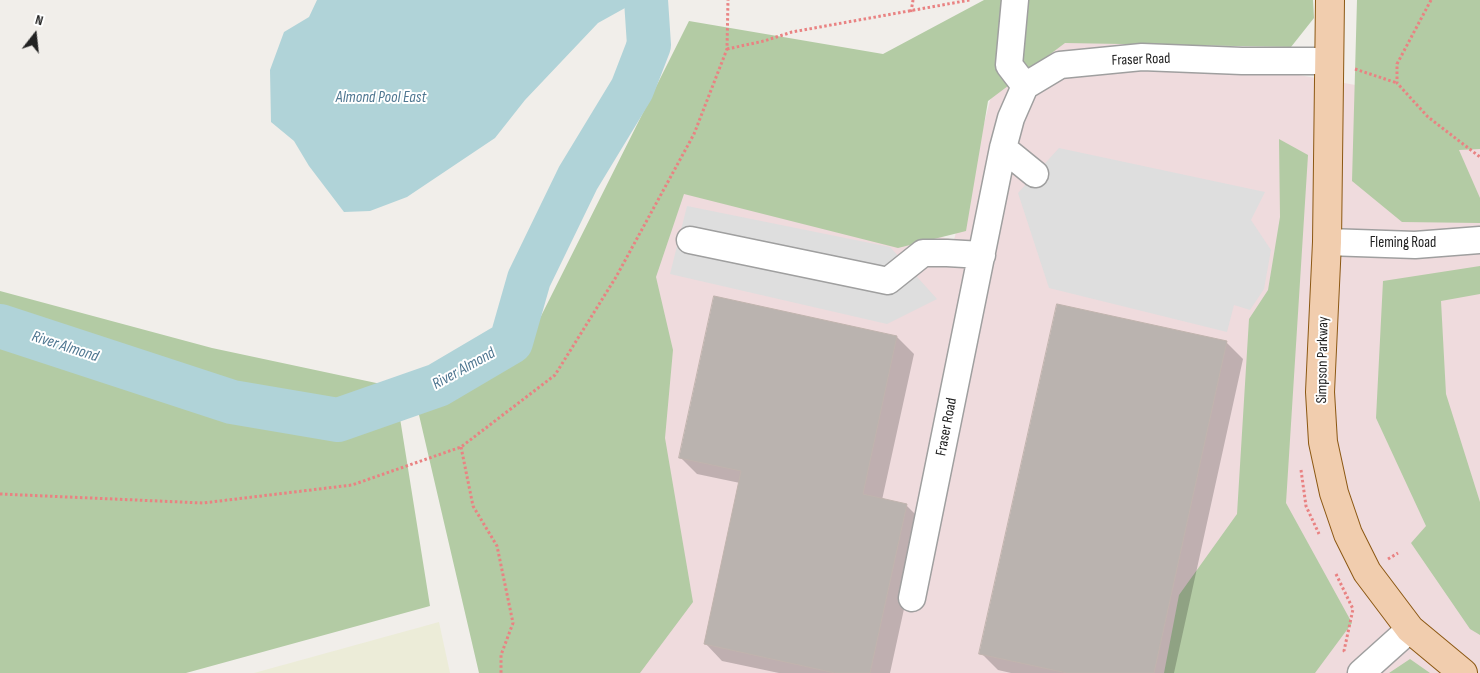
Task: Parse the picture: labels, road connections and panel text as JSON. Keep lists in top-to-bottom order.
{
  "streets": {
    "main road": ["Simpson Parkway"],
    "street": ["Fraser Road", "Fleming Road"]
  },
  "crossings": [
    ["Fraser Road", "Simpson Parkway"],
    ["Fleming Road", "Simpson Parkway"]
  ],
  "water": ["Almond Pool East", "River Almond"],
  "north": "top"
}
